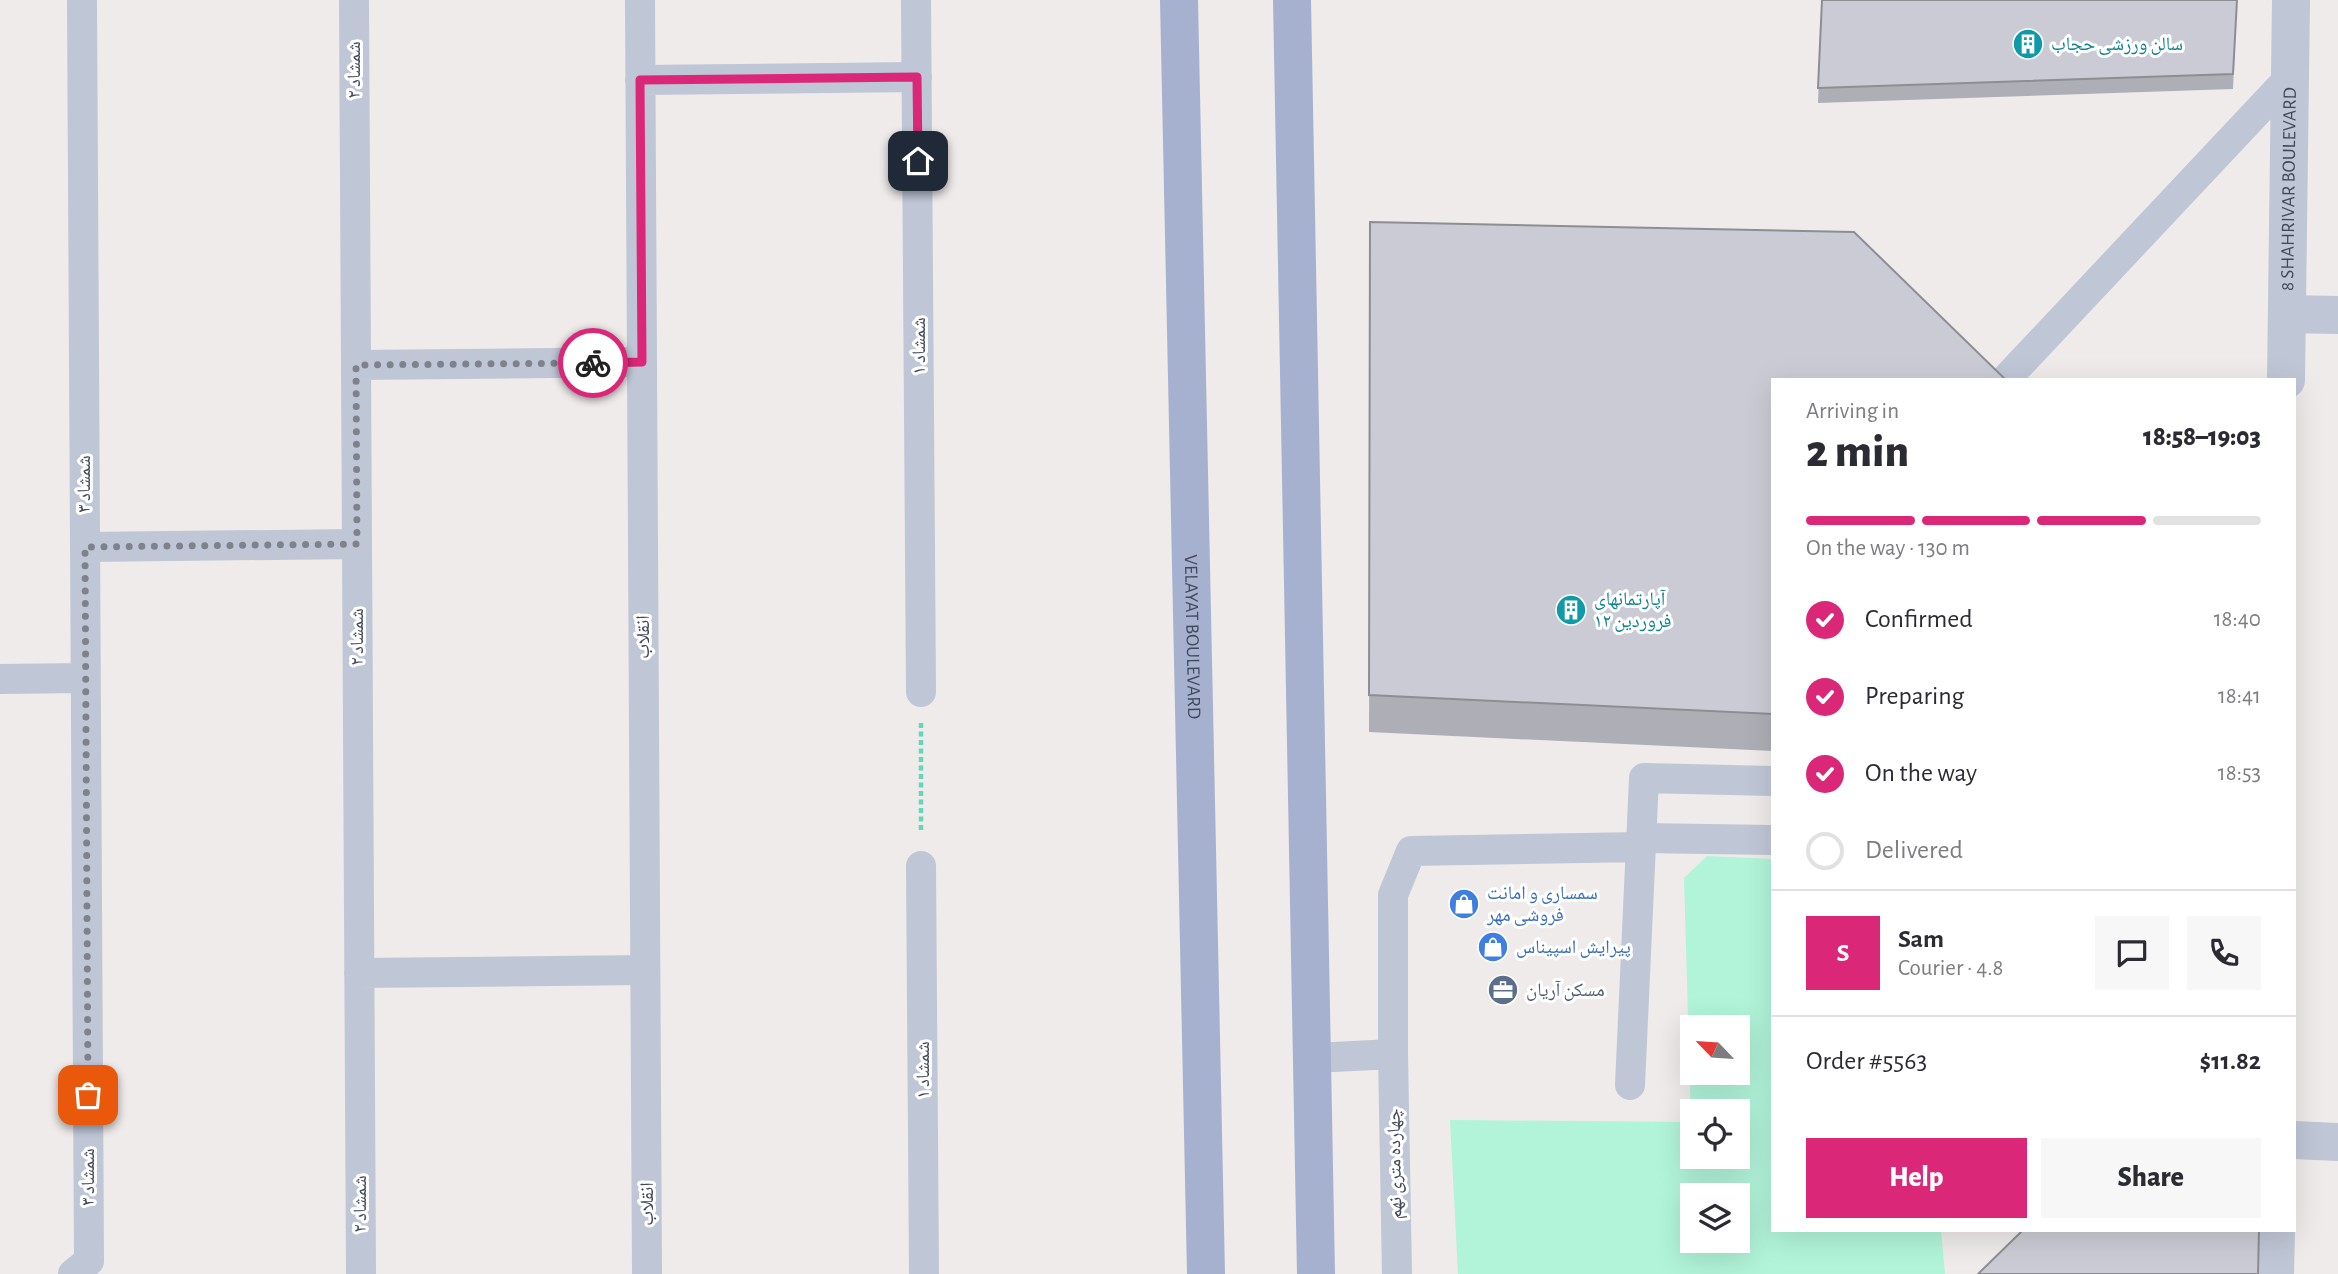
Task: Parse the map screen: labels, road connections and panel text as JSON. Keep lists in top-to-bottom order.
{
  "streets": {
    "main road": ["VELAYAT BOULEVARD"],
    "street": [
      "شمشاد ۲",
      "8 SHAHRIVAR BOULEVARD",
      "شمشاد ۱",
      "شمشاد ۳",
      "انقلاب",
      "چهارده متری نهم"
    ]
  },
  "places": {
    "building": ["سالن ورزشی حجاب", "آپارتمانهای ۱۲ فروردین"],
    "shop": ["سمساری و امانت فروشی مهر", "پیرایش اسپیناس"],
    "office": ["مسکن آریان"]
  },
  "north": "top left",
  "page": {
    "heading": ["2 min", "Arriving in", "18:58–19:03"],
    "panel": [
      "Sam",
      "Courier · 4.8",
      "Order #5563",
      "$11.82"
    ],
    "bar": "On the way · 130 m",
    "list": [
      ["Confirmed", "18:40"],
      ["Preparing", "18:41"],
      ["On the way", "18:53"],
      "Delivered"
    ],
    "round": "S",
    "buttons": ["Help", "Share"]
  }
}
